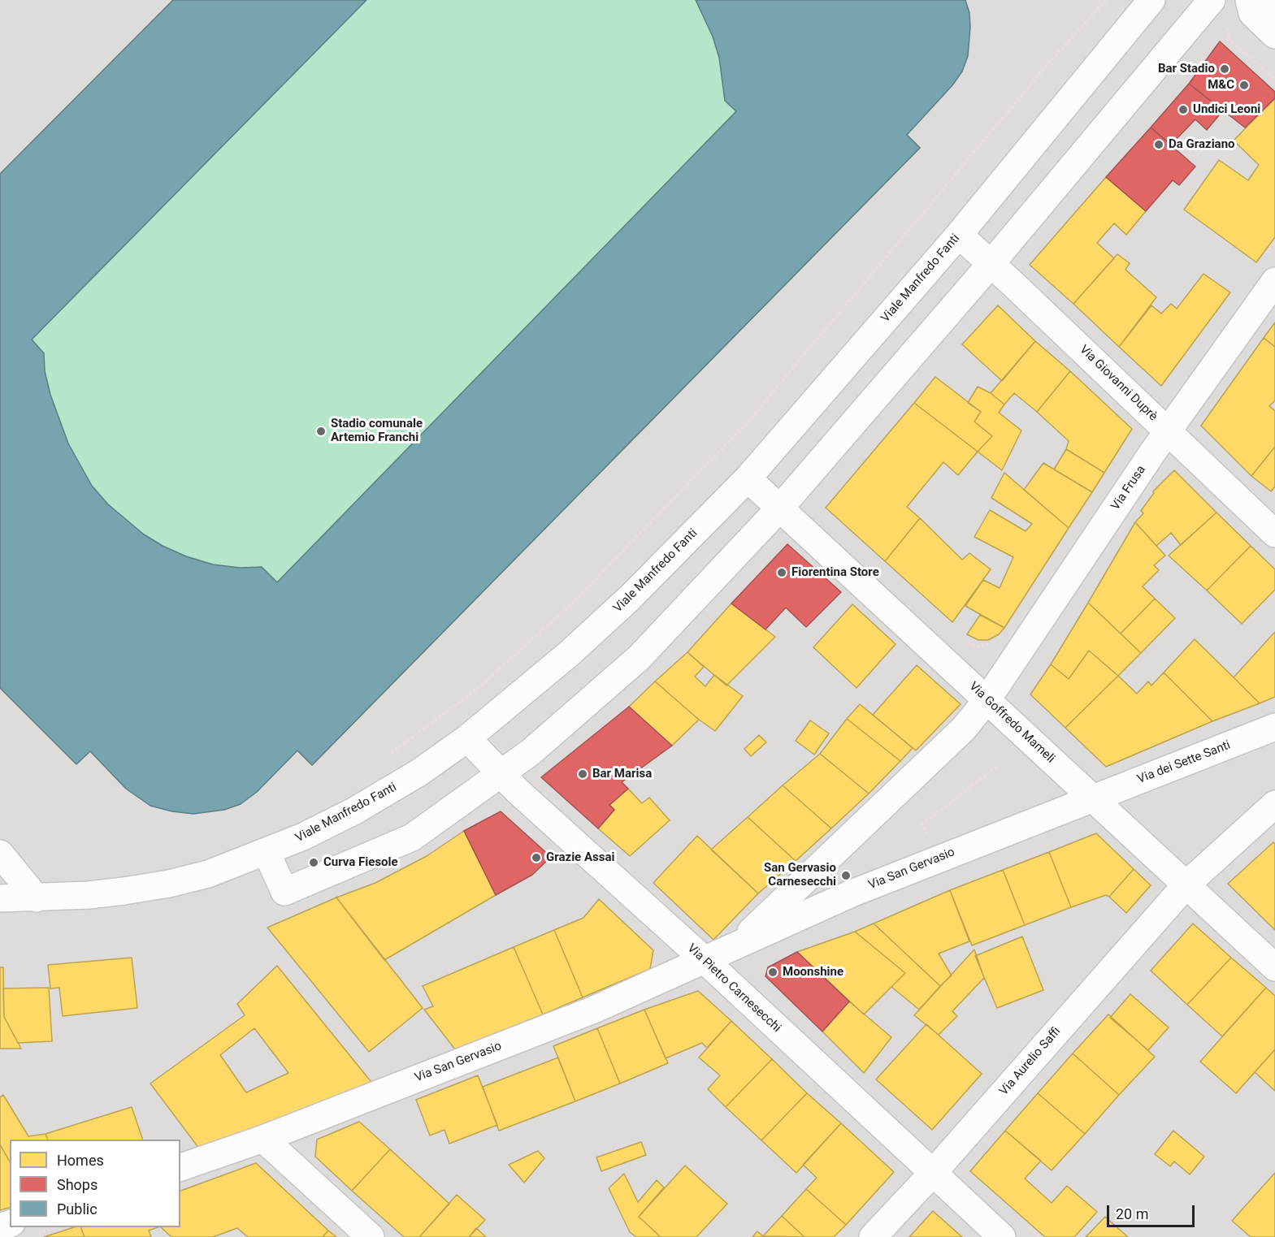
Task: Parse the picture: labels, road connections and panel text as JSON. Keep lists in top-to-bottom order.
{
  "streets": {
    "street": [
      "Viale Manfredo Fanti",
      "Via Giovanni Duprè",
      "Via Frusa",
      "Via Goffredo Mameli",
      "Via dei Sette Santi",
      "Via San Gervasio",
      "Via Pietro Carnesecchi",
      "Via Aurelio Saffi"
    ]
  },
  "crossings": [
    ["Viale Manfredo Fanti", "Via Giovanni Duprè"],
    ["Viale Manfredo Fanti", "Via Goffredo Mameli"],
    ["Viale Manfredo Fanti", "Via Pietro Carnesecchi"],
    ["Via Giovanni Duprè", "Via Frusa"],
    ["Via Frusa", "Via Goffredo Mameli"],
    ["Via Frusa", "Via San Gervasio"],
    ["Via Goffredo Mameli", "Via dei Sette Santi"],
    ["Via Goffredo Mameli", "Via San Gervasio"],
    ["Via Goffredo Mameli", "Via Aurelio Saffi"],
    ["Via dei Sette Santi", "Via San Gervasio"],
    ["Via San Gervasio", "Via Pietro Carnesecchi"],
    ["Via Pietro Carnesecchi", "Via Aurelio Saffi"]
  ],
  "places": [
    "Bar Stadio",
    "M&C",
    "Undici Leoni",
    "Da Graziano",
    "Stadio comunale Artemio Franchi",
    "Fiorentina Store",
    "Bar Marisa",
    "Grazie Assai",
    "Curva Fiesole",
    "San Gervasio Carnesecchi",
    "Moonshine"
  ],
  "legend": ["Homes", "Shops", "Public"],
  "scale_bar": "20 m"
}
